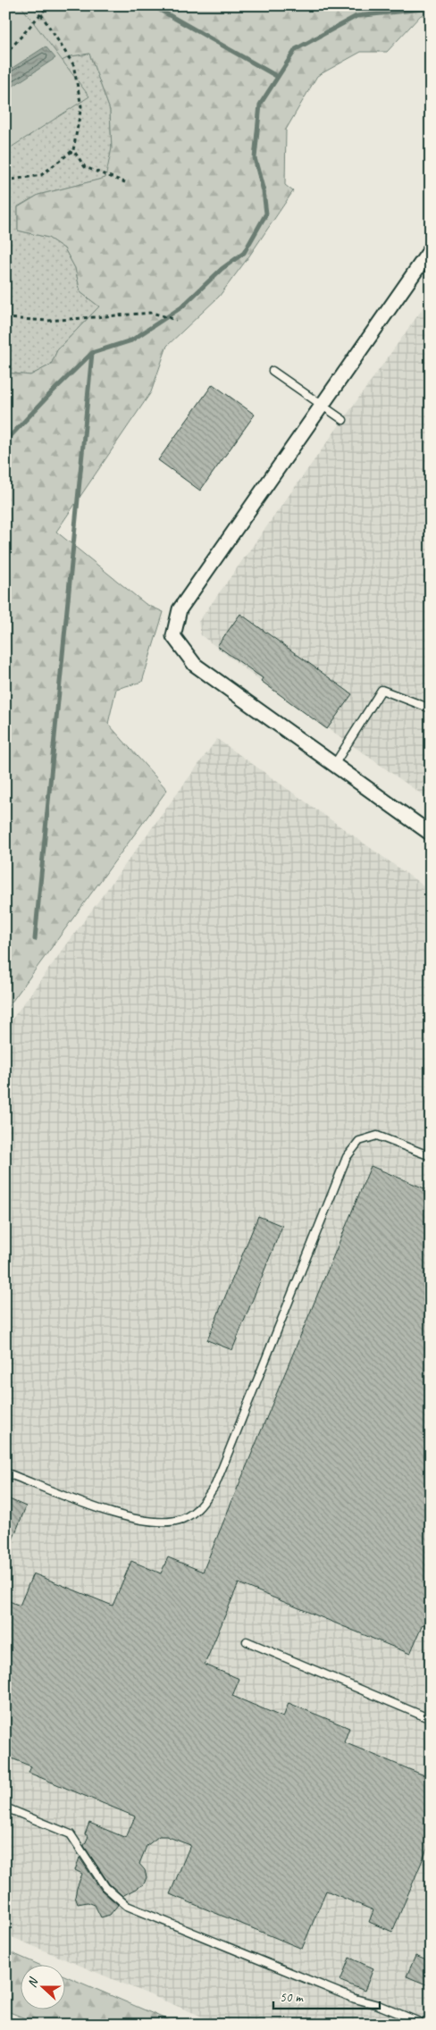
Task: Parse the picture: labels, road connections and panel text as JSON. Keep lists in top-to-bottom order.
{
  "scale_bar": "50 m",
  "north": "left"
}
